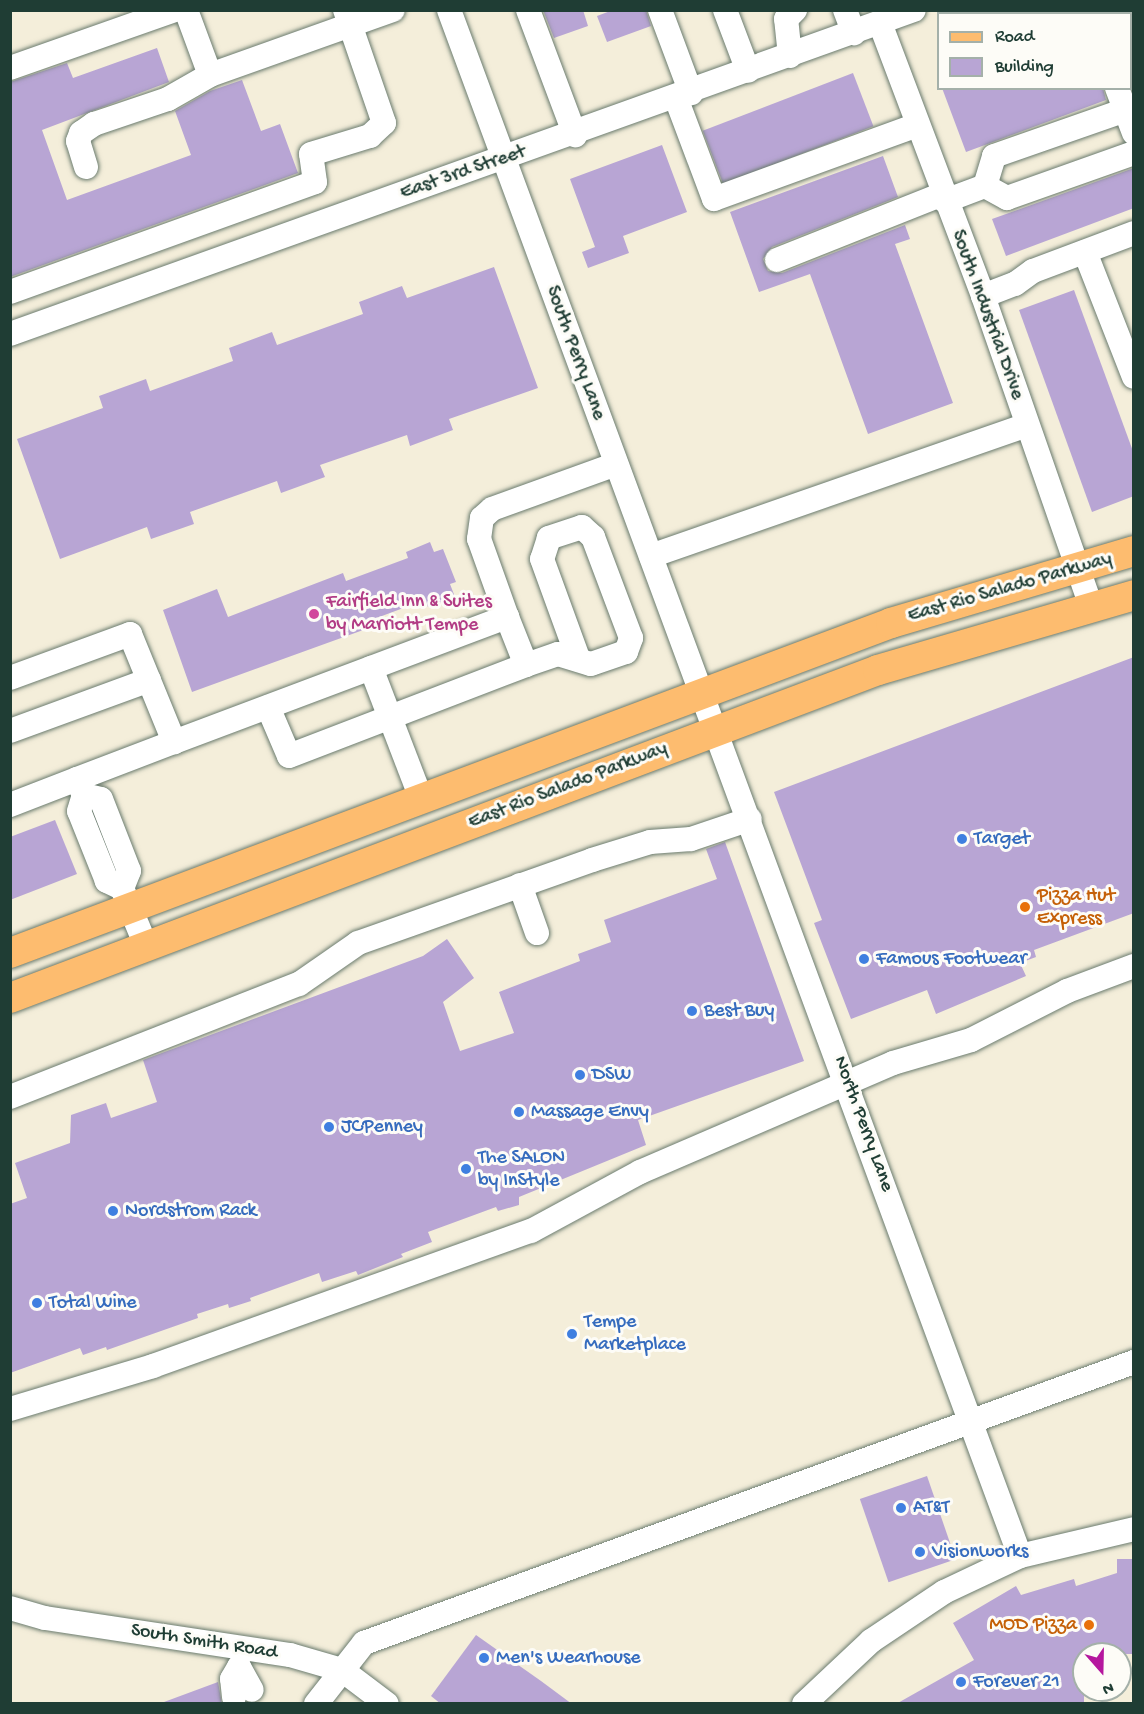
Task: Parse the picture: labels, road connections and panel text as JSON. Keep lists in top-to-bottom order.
{
  "streets": {
    "main road": ["East Rio Salado Parkway"],
    "street": [
      "East 3rd Street",
      "South Industrial Drive",
      "South Perry Lane",
      "North Perry Lane",
      "South Smith Road"
    ]
  },
  "crossings": [
    ["East 3rd Street", "South Industrial Drive"],
    ["East 3rd Street", "South Perry Lane"],
    ["South Industrial Drive", "East Rio Salado Parkway"],
    ["South Perry Lane", "East Rio Salado Parkway"],
    ["South Perry Lane", "North Perry Lane"],
    ["East Rio Salado Parkway", "North Perry Lane"]
  ],
  "places": [
    "Fairfield Inn & Suites by Marriott Tempe",
    "Target",
    "Pizza Hut Express",
    "Famous Footwear",
    "Best Buy",
    "DSW",
    "Massage Envy",
    "JCPenney",
    "The SALON by InStyle",
    "Nordstrom Rack",
    "Total Wine",
    "Tempe Marketplace",
    "AT&T",
    "Visionworks",
    "MOD Pizza",
    "Men's Wearhouse",
    "Forever 21"
  ],
  "legend": ["Road", "Building"],
  "north": "bottom"
}
